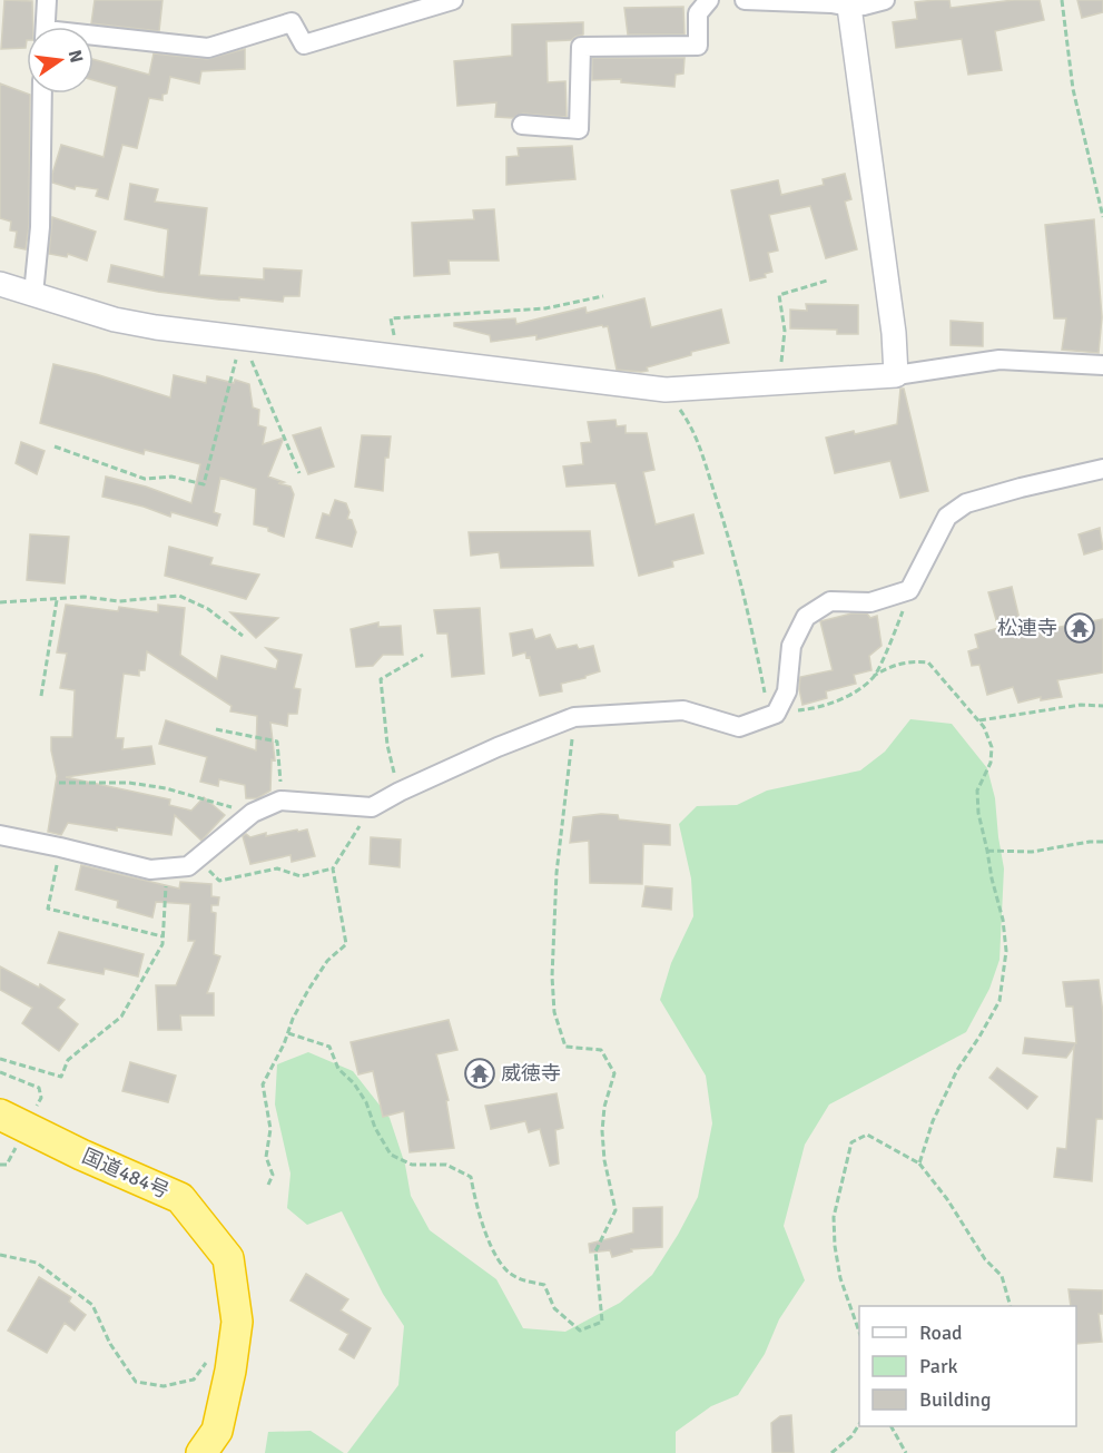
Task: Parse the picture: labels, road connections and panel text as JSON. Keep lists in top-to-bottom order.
{
  "streets": {
    "highway": ["国道484号"]
  },
  "places": {
    "temple": ["松連寺", "威徳寺"]
  },
  "legend": ["Road", "Park", "Building"],
  "north": "right"
}
